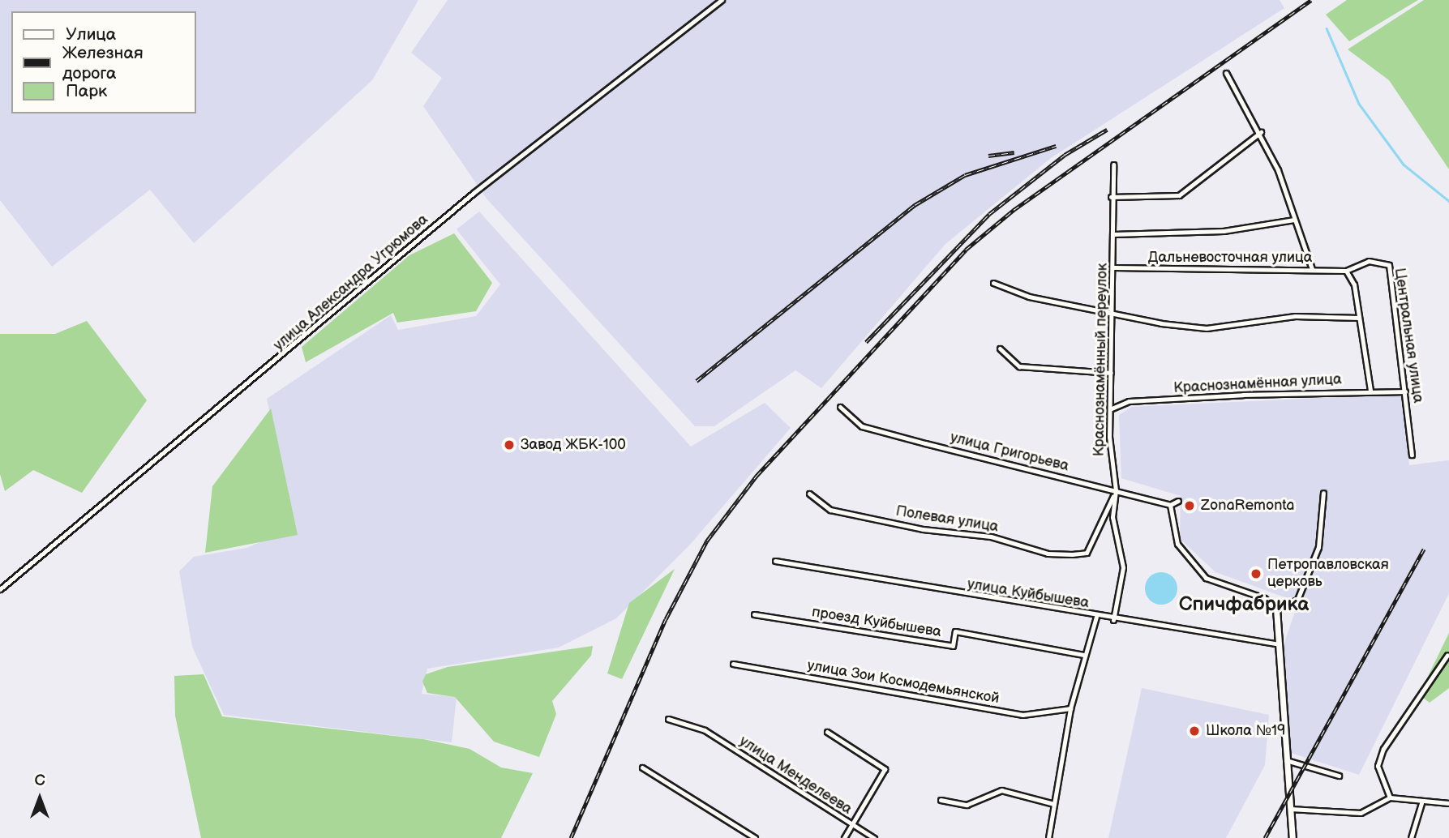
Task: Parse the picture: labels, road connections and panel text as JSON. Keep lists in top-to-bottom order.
{
  "streets": {
    "street": [
      "Дальневосточная улица",
      "улица Александра Угрюмова",
      "Центральная улица",
      "Краснознамённый переулок",
      "Краснознамённая улица",
      "улица Григорьева",
      "Полевая улица",
      "улица Куйбышева",
      "проезд Куйбышева",
      "улица Зои Космодемьянской",
      "улица Менделеева"
    ]
  },
  "crossings": [
    ["Дальневосточная улица", "Центральная улица"],
    ["Дальневосточная улица", "Краснознамённый переулок"],
    ["Центральная улица", "Краснознамённая улица"],
    ["Краснознамённый переулок", "Краснознамённая улица"],
    ["Краснознамённый переулок", "улица Григорьева"],
    ["Краснознамённый переулок", "Полевая улица"],
    ["Краснознамённый переулок", "улица Куйбышева"],
    ["улица Григорьева", "Полевая улица"]
  ],
  "districts": ["Спичфабрика"],
  "places": [
    "Завод ЖБК-100",
    "ZonaRemonta",
    "Петропавловская церковь",
    "Школа №19"
  ],
  "legend": ["Улица", "Железная дорога", "Парк"],
  "north": "top"
}
